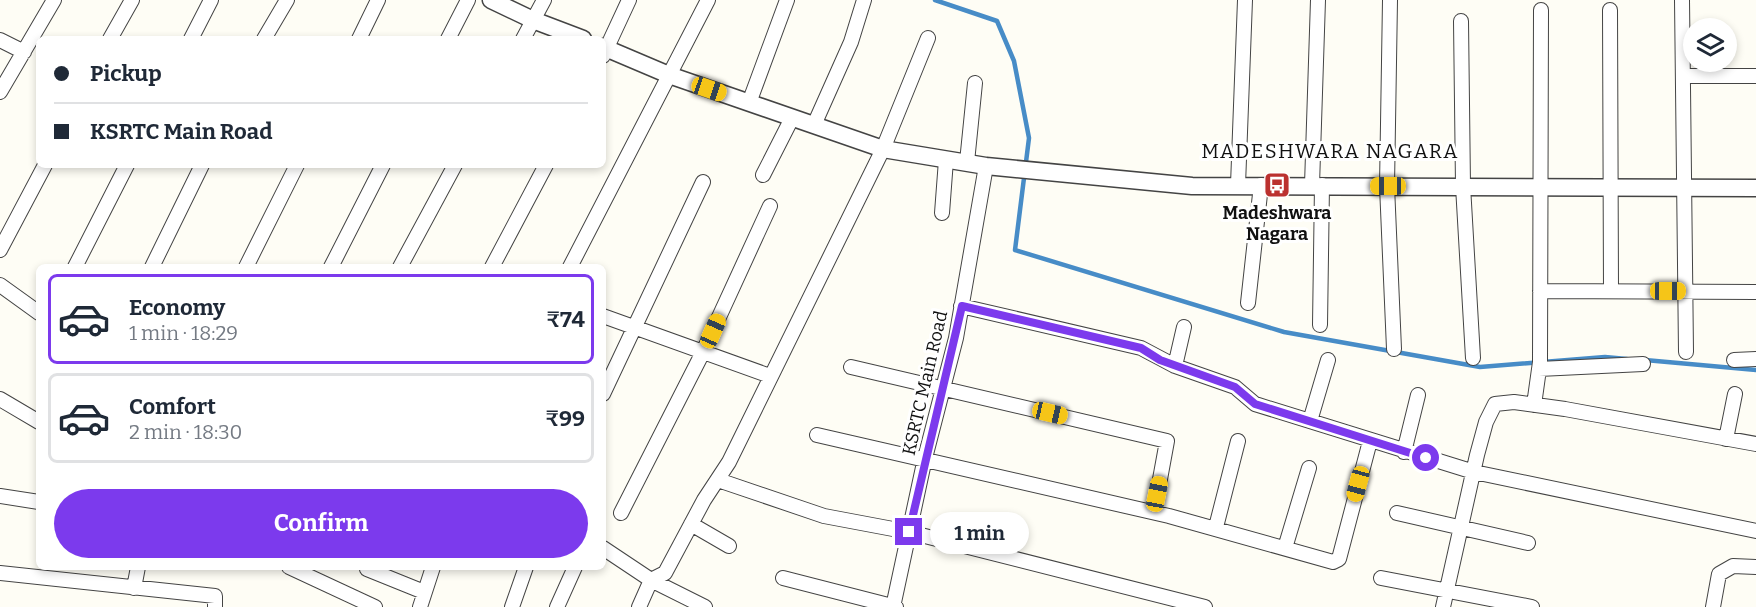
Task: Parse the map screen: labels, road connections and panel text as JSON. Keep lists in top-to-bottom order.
{
  "streets": {
    "street": ["KSRTC Main Road"]
  },
  "districts": ["MADESHWARA NAGARA"],
  "places": {
    "bus stop": ["Madeshwara Nagara"]
  },
  "page": {
    "banner": ["Pickup", "KSRTC Main Road"],
    "list": [
      {
        "name": "Economy",
        "note": "1 min · 18:29",
        "value": "₹74"
      },
      {
        "name": "Comfort",
        "note": "2 min · 18:30",
        "value": "₹99"
      }
    ],
    "buttons": "Confirm",
    "bubble": "1 min"
  }
}
